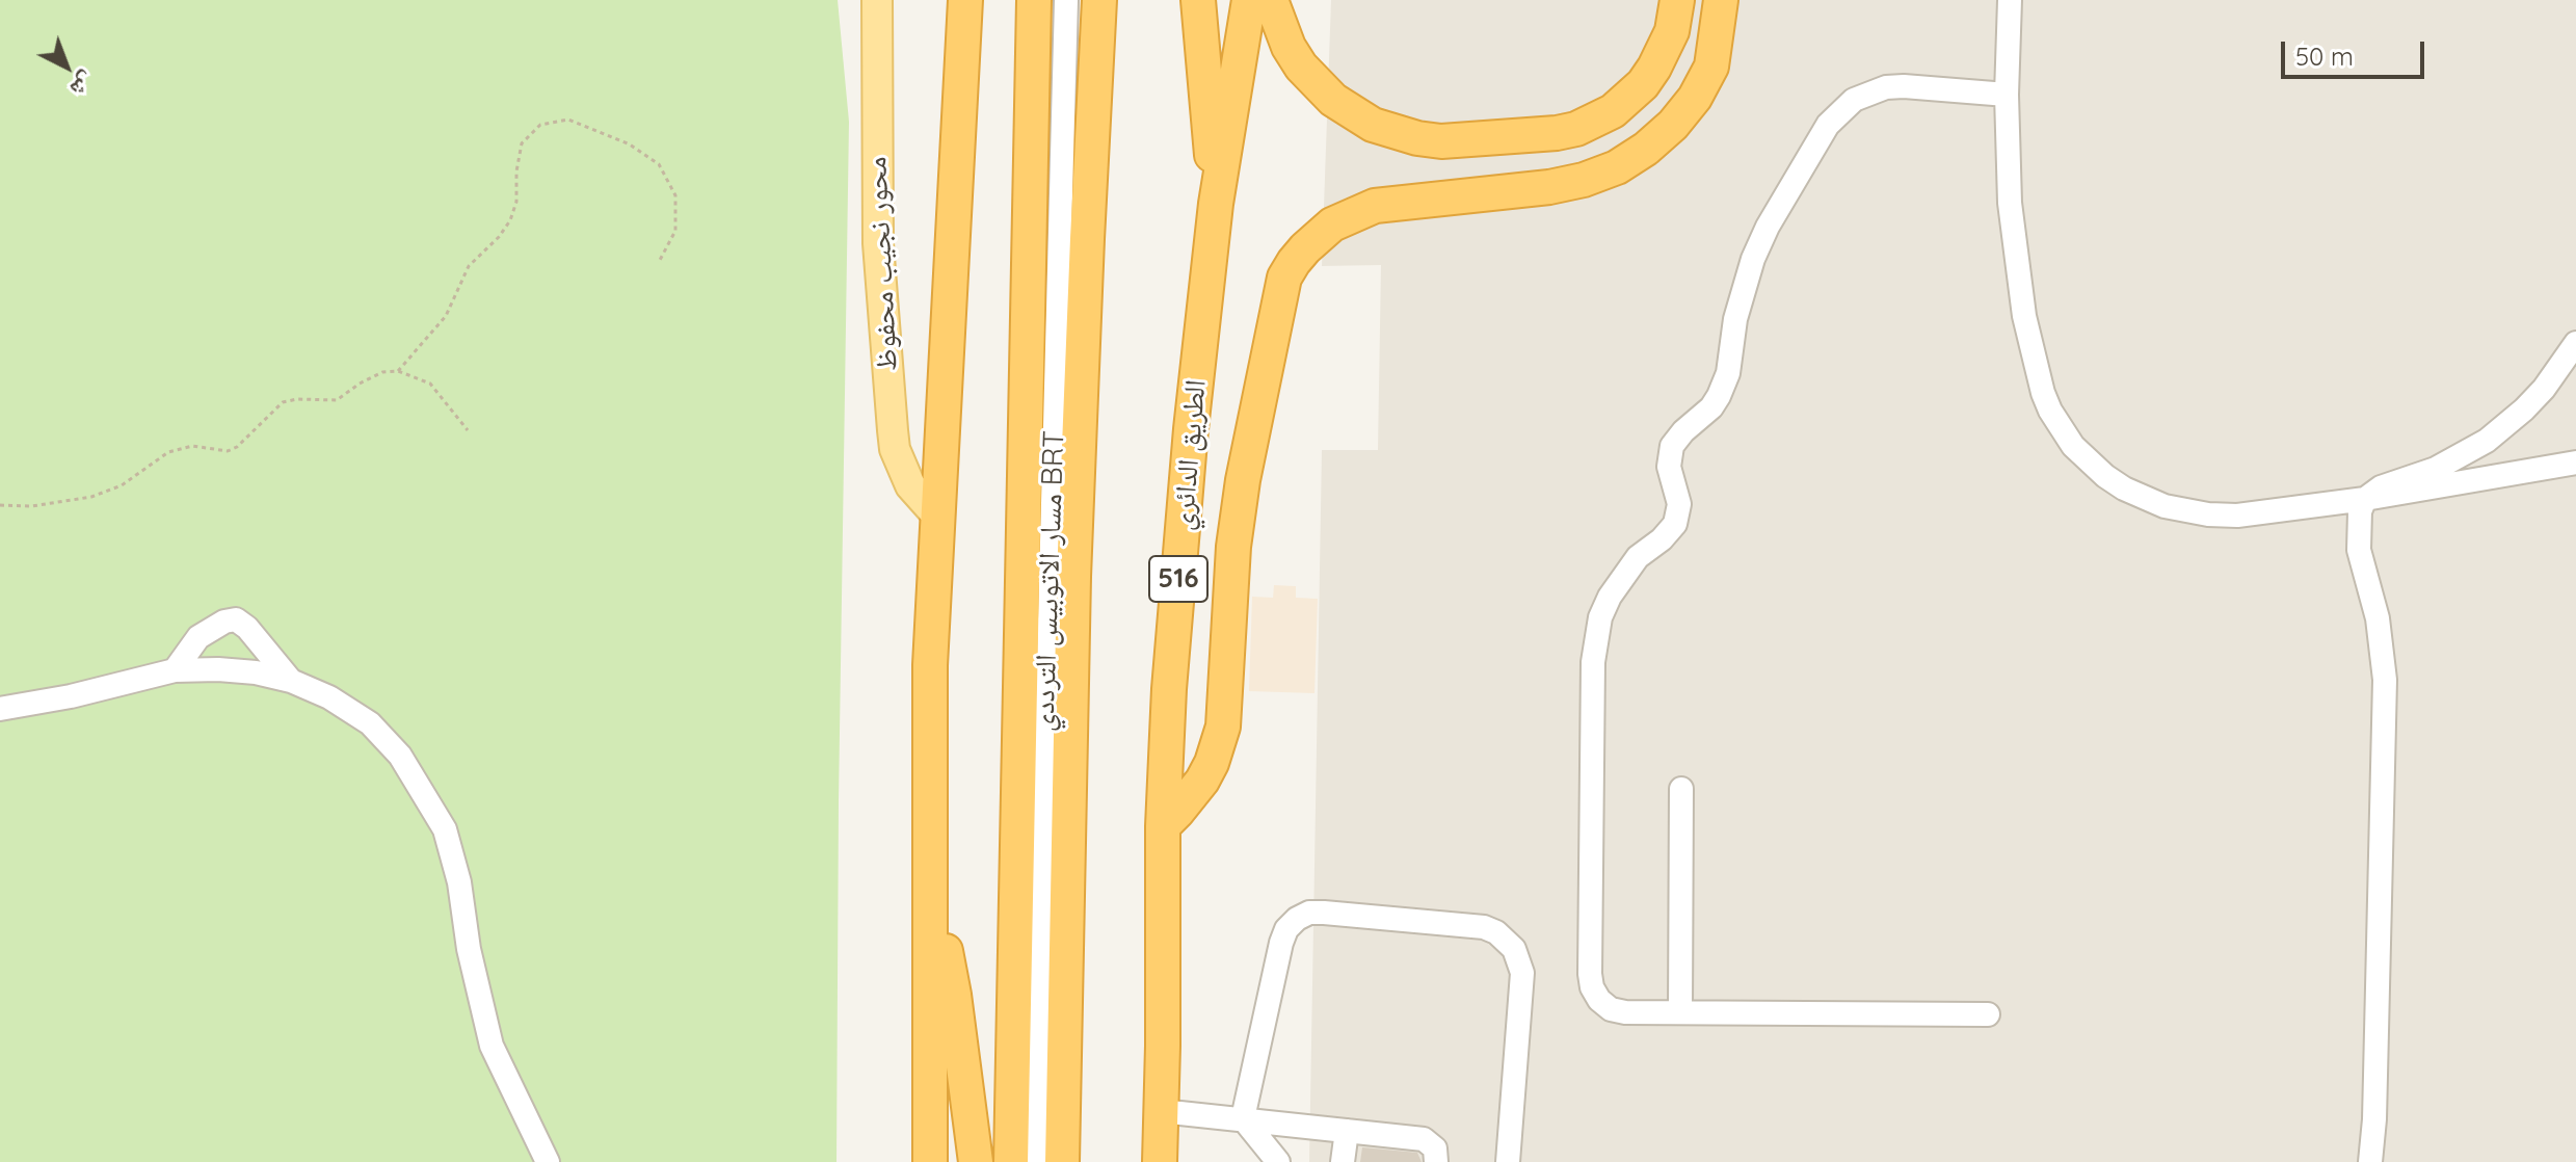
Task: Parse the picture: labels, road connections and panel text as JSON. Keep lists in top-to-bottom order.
{
  "streets": {
    "highway": ["الطريق الدائري", "516"],
    "main road": ["محور نجيب محفوظ"],
    "street": ["مسار الاتوبيس الترددي BRT"]
  },
  "scale_bar": "50 m",
  "north": "bottom right"
}
